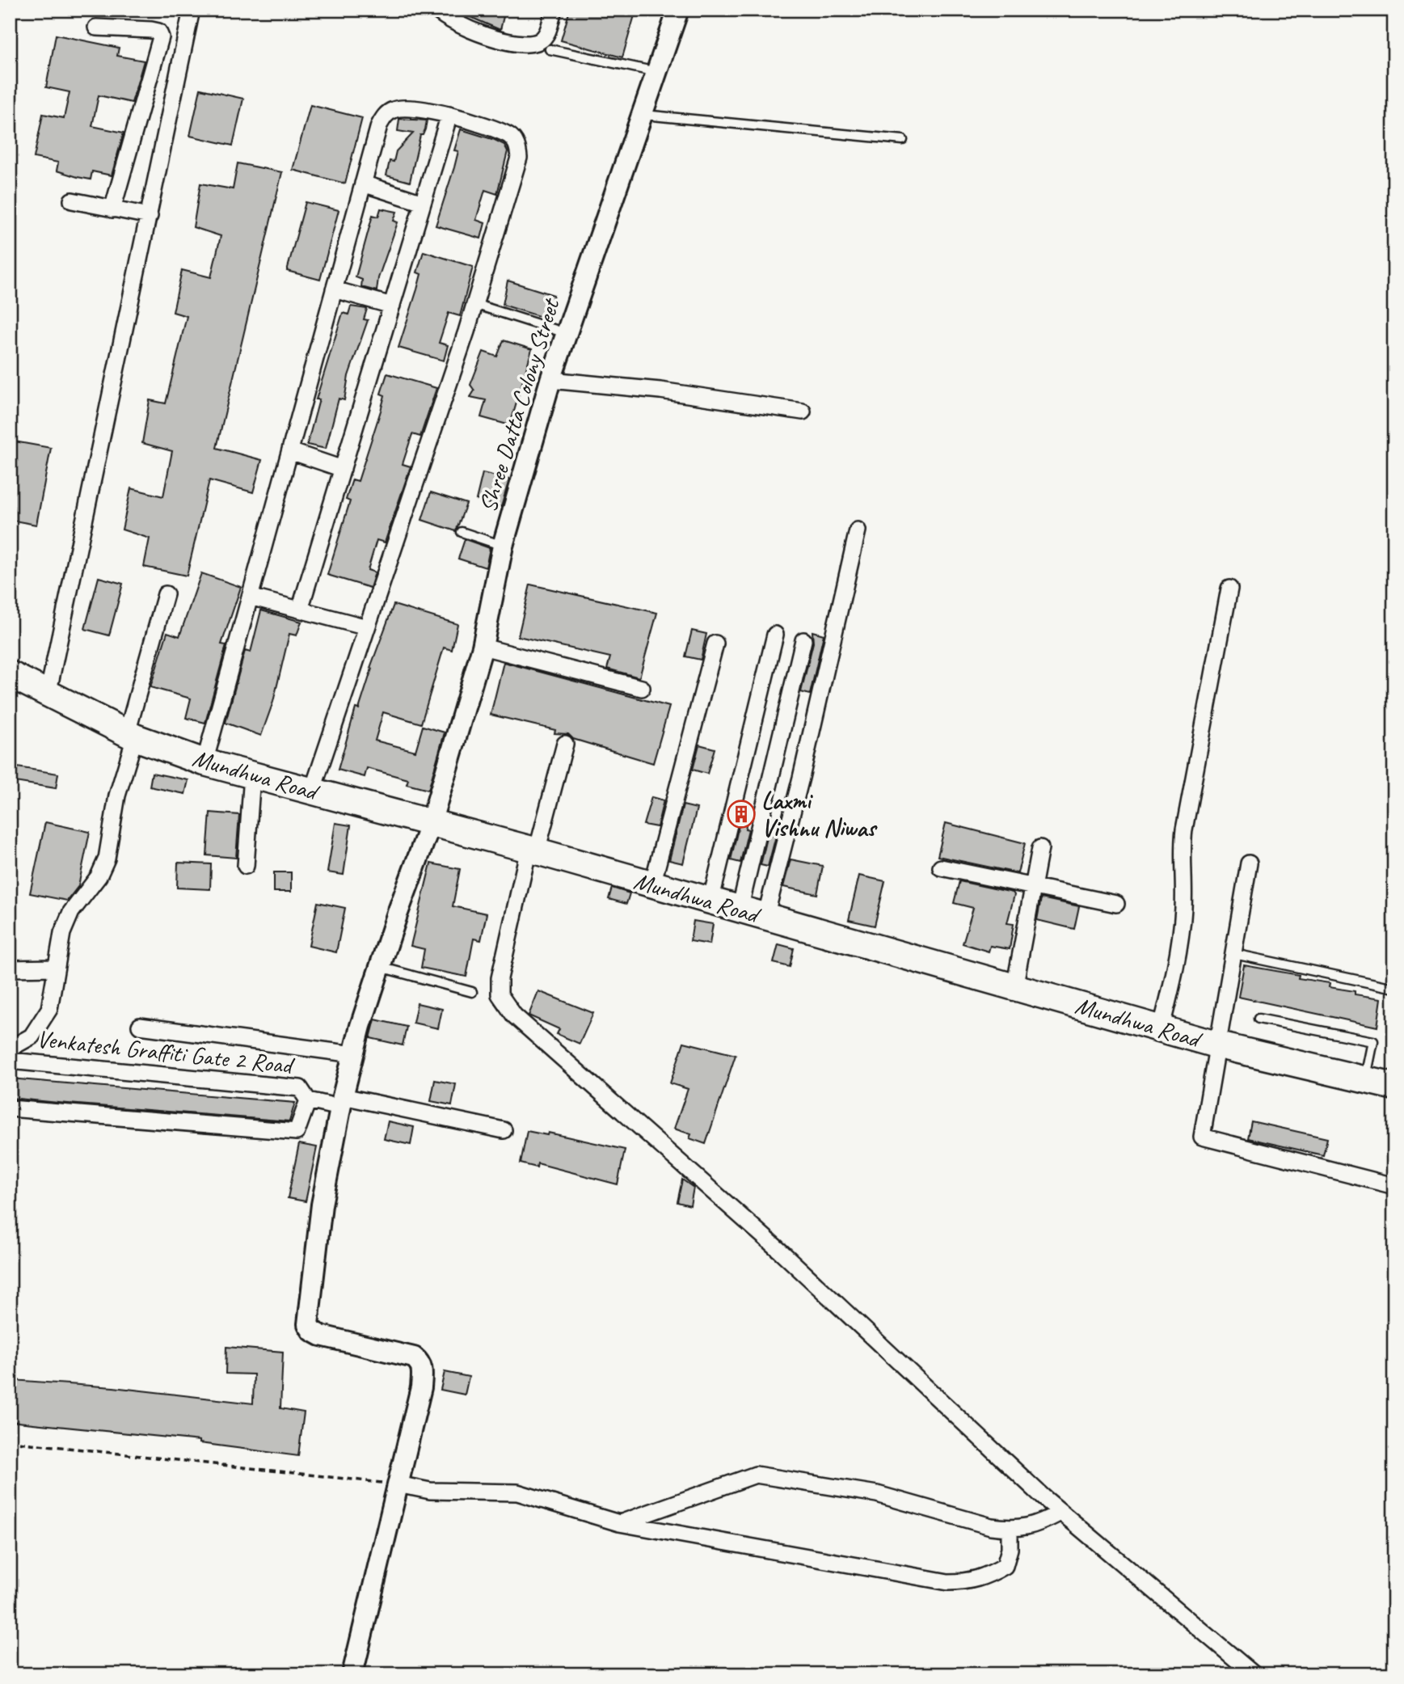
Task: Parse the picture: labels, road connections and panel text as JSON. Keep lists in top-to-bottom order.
{
  "streets": {
    "main road": ["Mundhwa Road"],
    "street": ["Shree Datta Colony Street", "Venkatesh Graffiti Gate 2 Road"]
  },
  "crossings": [
    ["Shree Datta Colony Street", "Mundhwa Road"],
    ["Shree Datta Colony Street", "Venkatesh Graffiti Gate 2 Road"]
  ],
  "places": {
    "building": ["Laxmi Vishnu Niwas"]
  }
}
